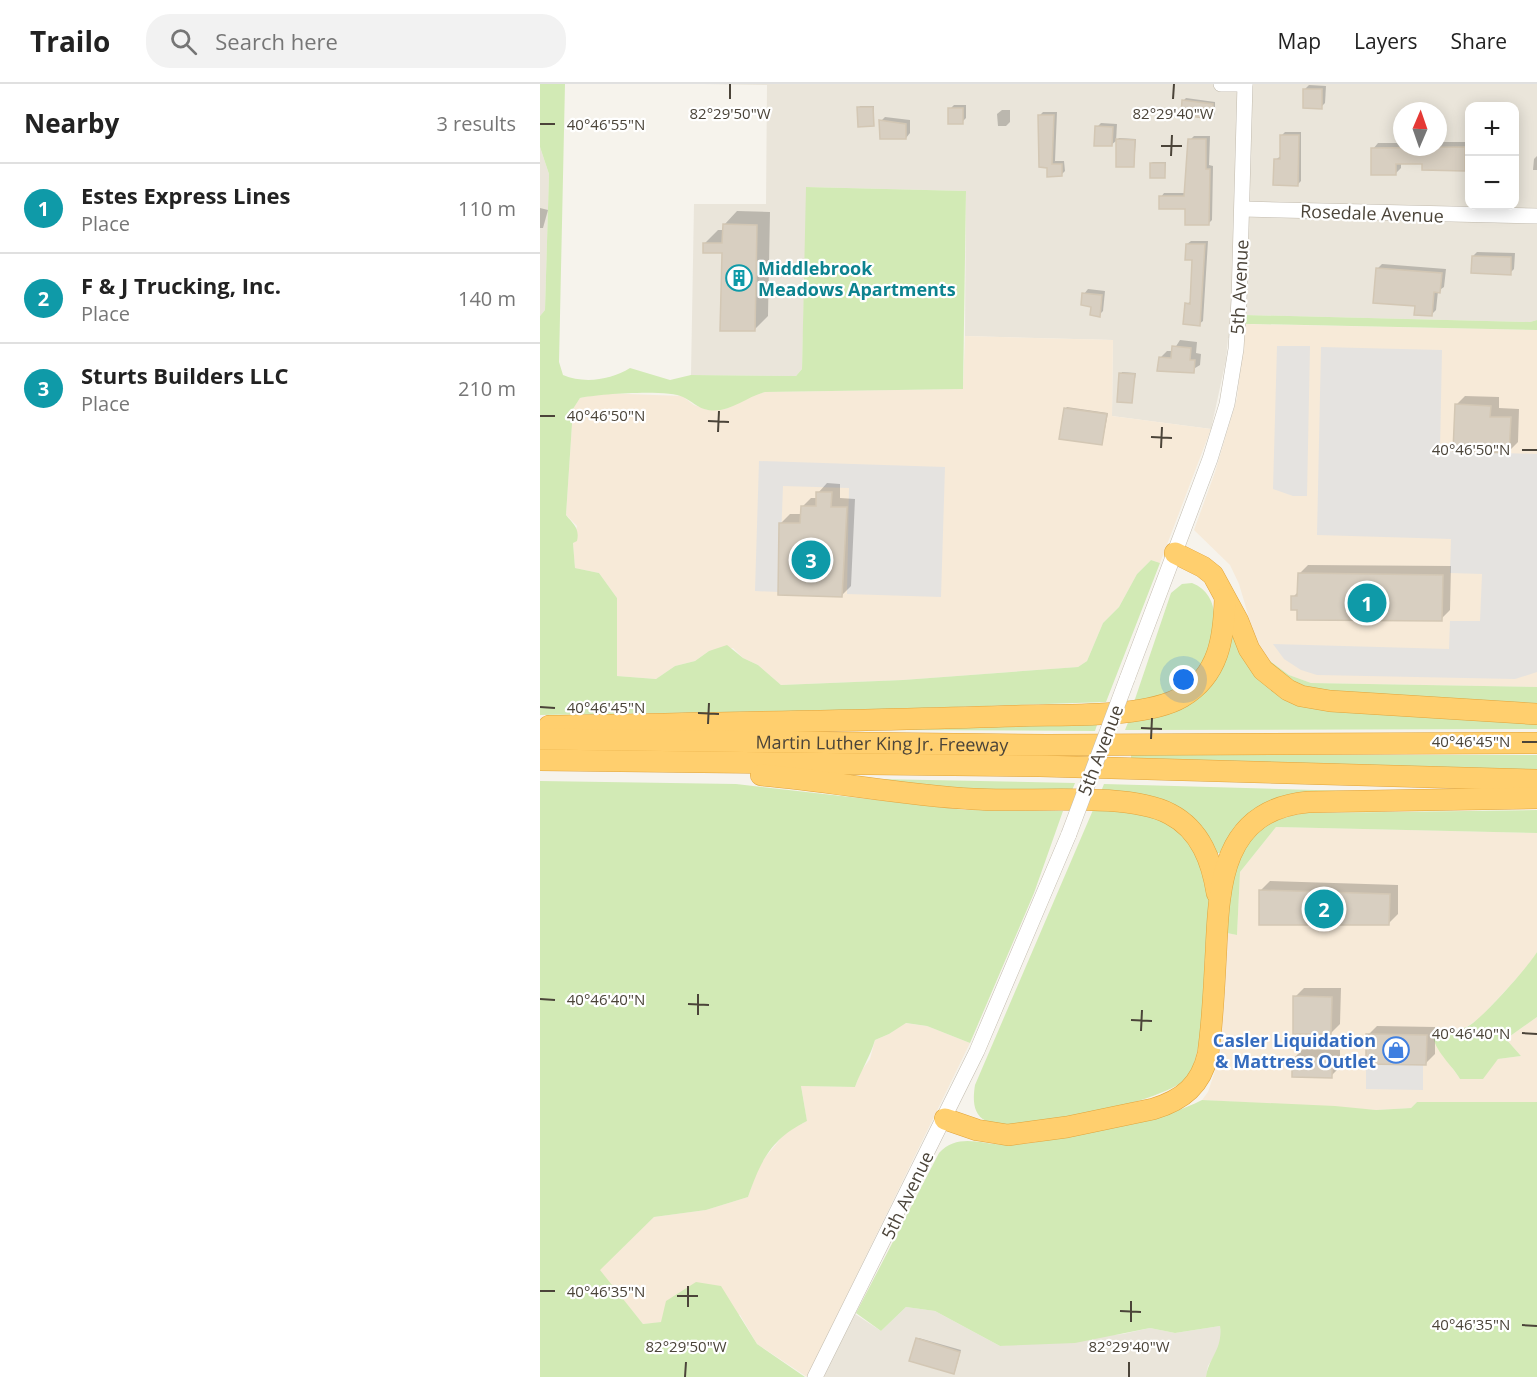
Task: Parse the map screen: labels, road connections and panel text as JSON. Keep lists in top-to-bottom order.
{
  "streets": {
    "highway": ["Martin Luther King Jr. Freeway"],
    "street": ["Rosedale Avenue", "5th Avenue"]
  },
  "crossings": [
    ["Rosedale Avenue", "5th Avenue"]
  ],
  "places": {
    "building": ["Middlebrook Meadows Apartments"],
    "shop": ["Casler Liquidation & Mattress Outlet"]
  },
  "north": "top",
  "page": {
    "header": "Trailo",
    "search": "Search here",
    "nav": ["Map", "Layers", "Share"],
    "heading": ["Nearby", "3 results"],
    "map_buttons": ["+", "−"],
    "list": [
      {
        "mark": "1",
        "name": "Estes Express Lines",
        "note": "Place",
        "value": "110 m"
      },
      {
        "mark": "2",
        "name": "F & J Trucking, Inc.",
        "note": "Place",
        "value": "140 m"
      },
      {
        "mark": "3",
        "name": "Sturts Builders LLC",
        "note": "Place",
        "value": "210 m"
      }
    ],
    "pins": ["3", "1", "2"]
  },
  "coordinates": [
    "82°29'50\"W",
    "82°29'40\"W",
    "40°46'55\"N",
    "40°46'50\"N",
    "40°46'45\"N",
    "40°46'40\"N",
    "40°46'35\"N"
  ]
}
